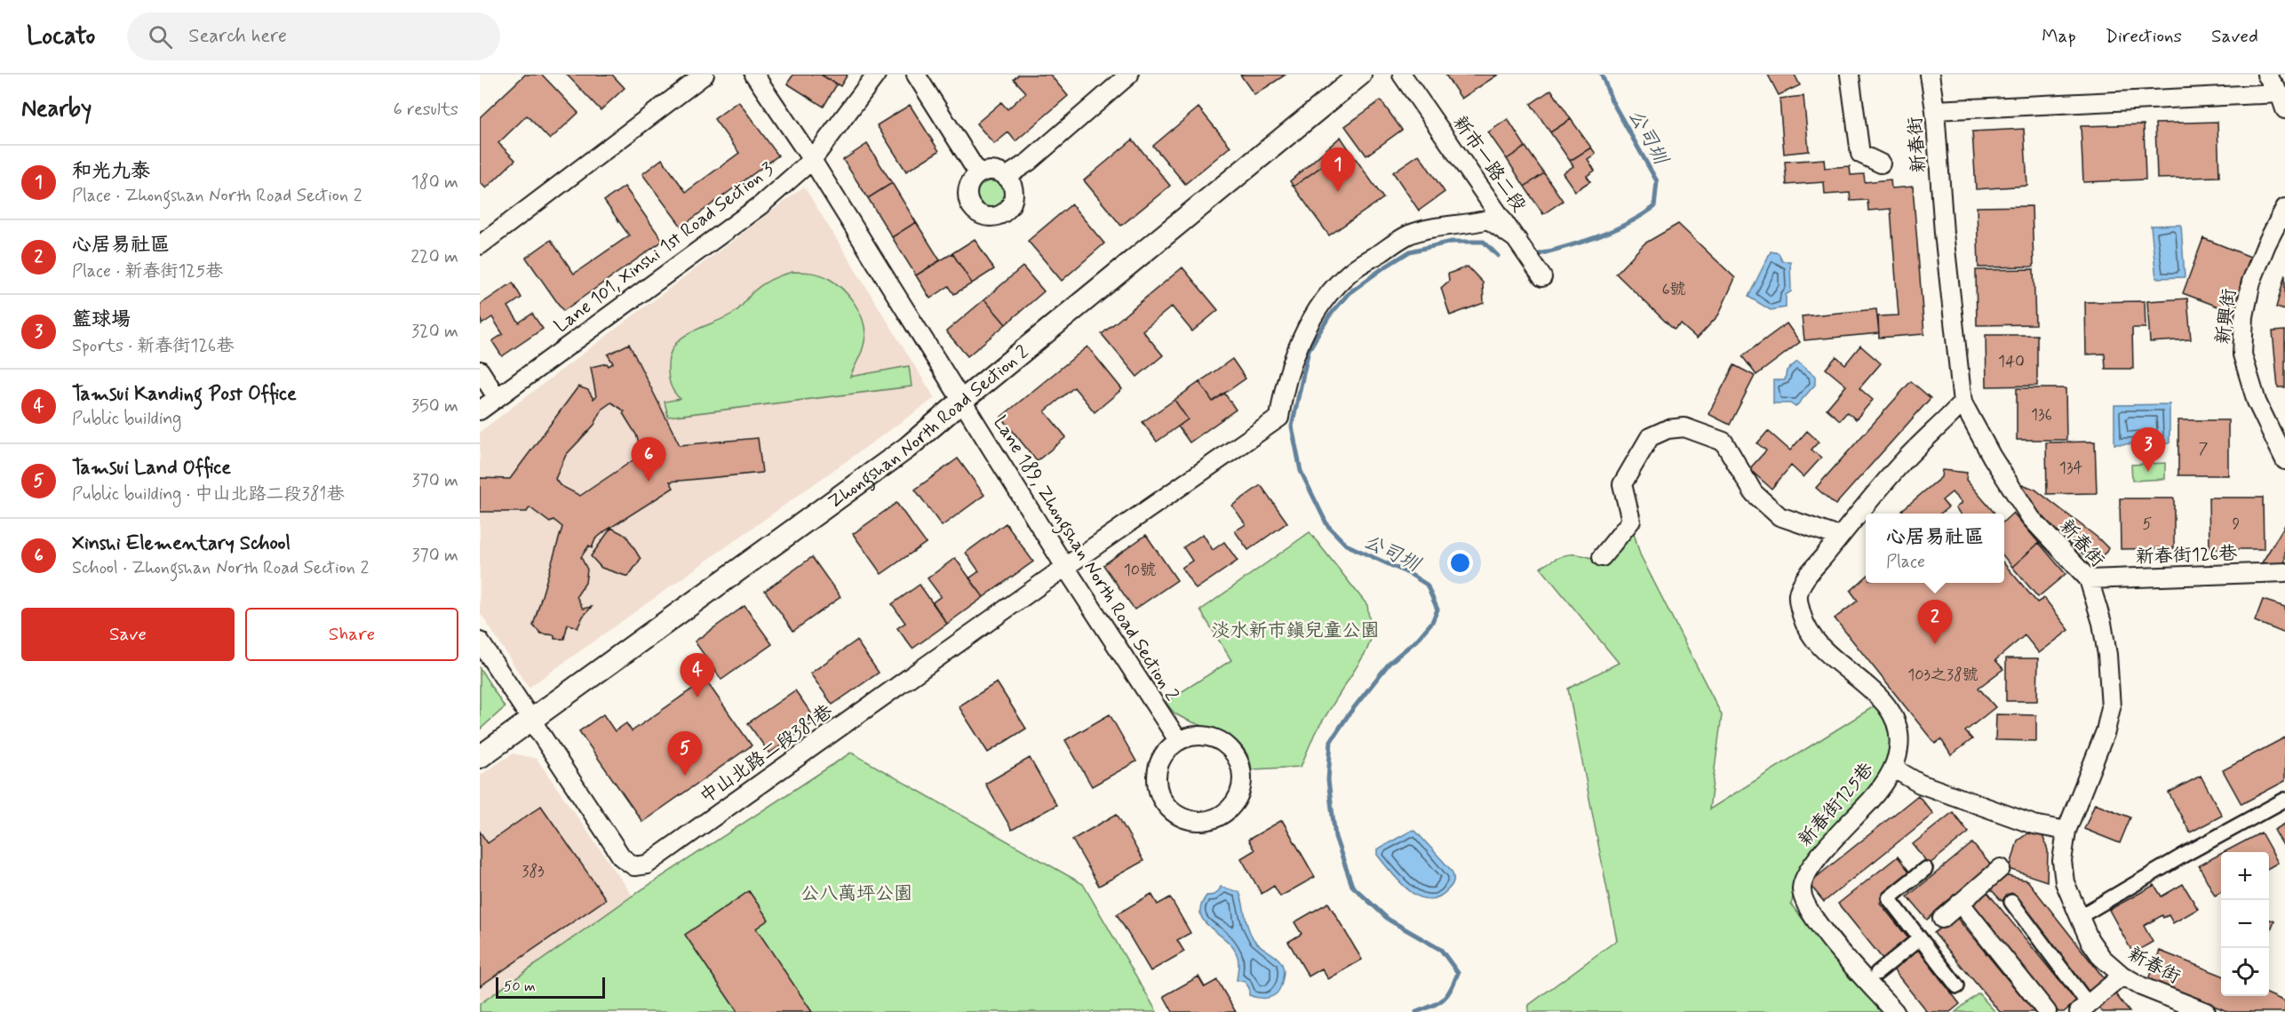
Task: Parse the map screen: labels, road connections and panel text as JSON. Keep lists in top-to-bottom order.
{
  "streets": {
    "street": [
      "新春街",
      "新市一路二段",
      "Lane 101, Xinshi 1st Road Section 3",
      "新興街",
      "Zhongshan North Road Section 2",
      "新春街126巷",
      "Lane 189, Zhongshan North Road Section 2",
      "中山北路二段381巷",
      "新春街125巷"
    ]
  },
  "crossings": [
    ["新春街", "新春街126巷"],
    ["新春街", "新春街125巷"],
    ["新市一路二段", "中山北路二段381巷"],
    ["Lane 101, Xinshi 1st Road Section 3", "Lane 189, Zhongshan North Road Section 2"],
    ["Zhongshan North Road Section 2", "Lane 189, Zhongshan North Road Section 2"],
    ["Zhongshan North Road Section 2", "中山北路二段381巷"],
    ["Lane 189, Zhongshan North Road Section 2", "中山北路二段381巷"]
  ],
  "water": ["公司圳"],
  "parks": ["淡水新市鎮兒童公園", "公八萬坪公園"],
  "house_numbers": [
    "6號",
    "140",
    "136",
    "7",
    "134",
    "5",
    "9",
    "10號",
    "103之38號",
    "383"
  ],
  "scale_bar": "50 m",
  "page": {
    "header": "Locato",
    "search": "Search here",
    "nav": ["Map", "Directions", "Saved"],
    "heading": ["Nearby", "6 results"],
    "list": [
      {
        "mark": "1",
        "name": "和光九泰",
        "note": "Place · Zhongshan North Road Section 2",
        "value": "180 m"
      },
      {
        "mark": "2",
        "name": "心居易社區",
        "note": "Place · 新春街125巷",
        "value": "220 m"
      },
      {
        "mark": "3",
        "name": "籃球場",
        "note": "Sports · 新春街126巷",
        "value": "320 m"
      },
      {
        "mark": "4",
        "name": "Tamsui Kanding Post Office",
        "note": "Public building",
        "value": "350 m"
      },
      {
        "mark": "5",
        "name": "Tamsui Land Office",
        "note": "Public building · 中山北路二段381巷",
        "value": "370 m"
      },
      {
        "mark": "6",
        "name": "Xinshi Elementary School",
        "note": "School · Zhongshan North Road Section 2",
        "value": "370 m"
      }
    ],
    "pins": [
      "1",
      "3",
      "6",
      "2",
      "4",
      "5"
    ],
    "popup": ["心居易社區", "Place"],
    "buttons": ["Save", "Share"],
    "map_buttons": ["+", "−"],
    "scale": "50 m"
  }
}
